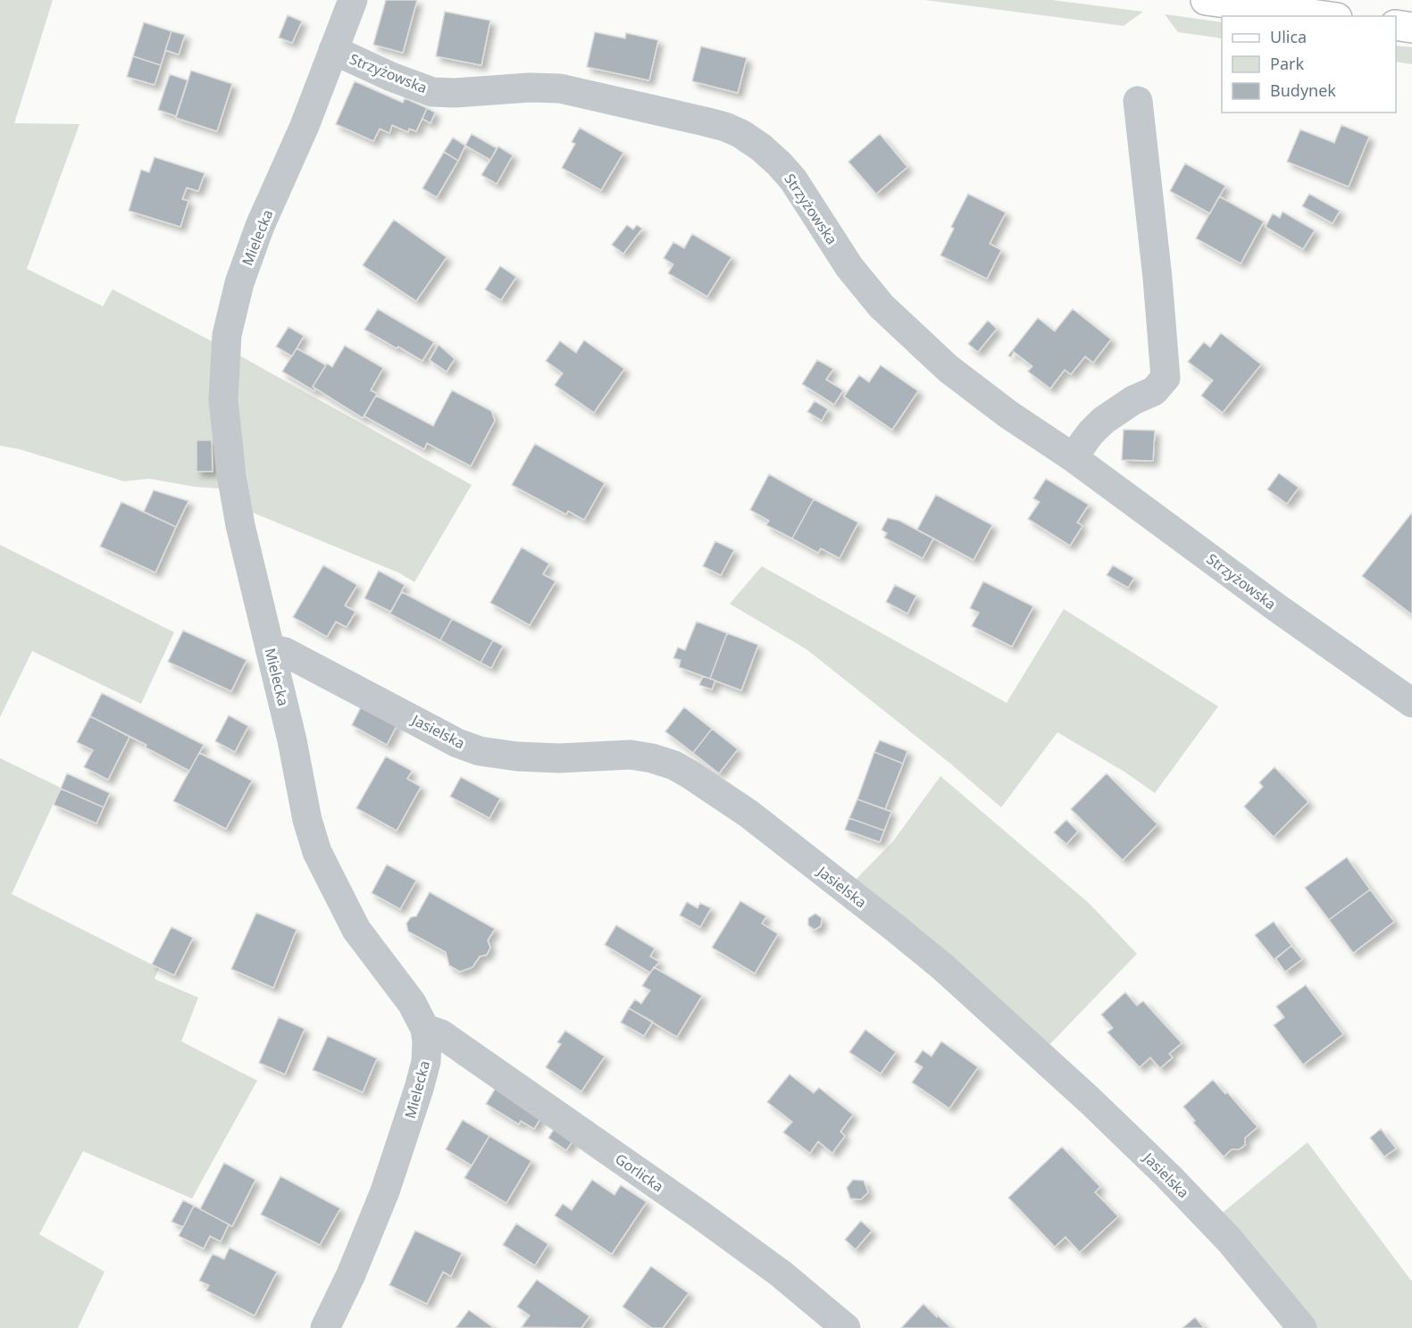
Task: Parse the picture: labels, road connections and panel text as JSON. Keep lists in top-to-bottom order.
{
  "streets": {
    "street": [
      "Strzyżowska",
      "Mielecka",
      "Jasielska",
      "Gorlicka"
    ]
  },
  "crossings": [
    ["Strzyżowska", "Mielecka"],
    ["Mielecka", "Jasielska"],
    ["Mielecka", "Gorlicka"]
  ],
  "legend": ["Ulica", "Park", "Budynek"]
}
